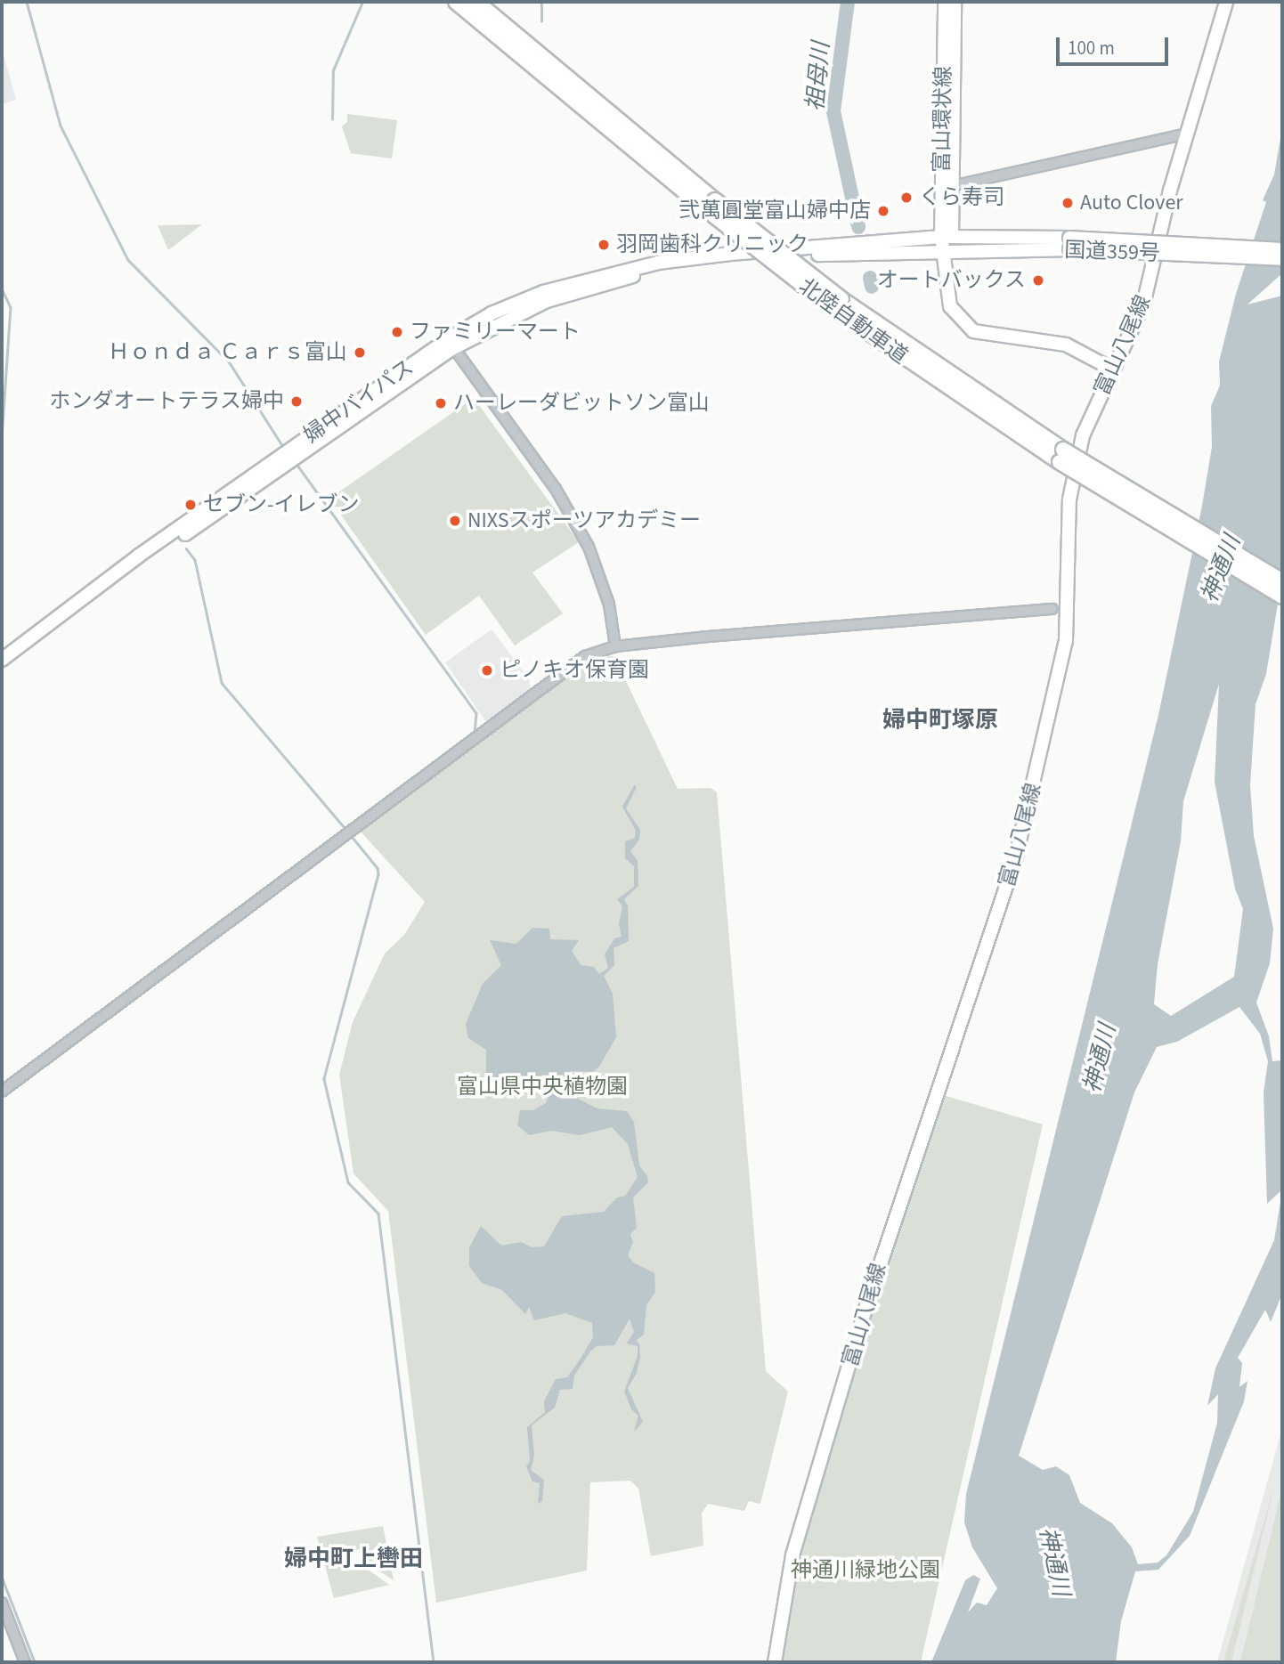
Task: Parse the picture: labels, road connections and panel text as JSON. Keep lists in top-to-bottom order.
{
  "streets": {
    "highway": ["北陸自動車道"],
    "main road": [
      "富山環状線",
      "国道359号",
      "富山八尾線",
      "婦中バイパス"
    ]
  },
  "crossings": [
    ["富山環状線", "国道359号"],
    ["富山環状線", "婦中バイパス"],
    ["国道359号", "婦中バイパス"]
  ],
  "districts": ["婦中町塚原", "婦中町上轡田"],
  "water": ["祖母川", "神通川"],
  "parks": ["富山県中央植物園", "神通川緑地公園"],
  "places": [
    "くら寿司",
    "Auto Clover",
    "弐萬圓堂富山婦中店",
    "羽岡歯科クリニック",
    "オートバックス",
    "ファミリーマート",
    "Ｈｏｎｄａ Ｃａｒｓ富山",
    "ホンダオートテラス婦中",
    "ハーレーダビットソン富山",
    "セブン-イレブン",
    "NIXSスポーツアカデミー",
    "ピノキオ保育園"
  ],
  "scale_bar": "100 m"
}
